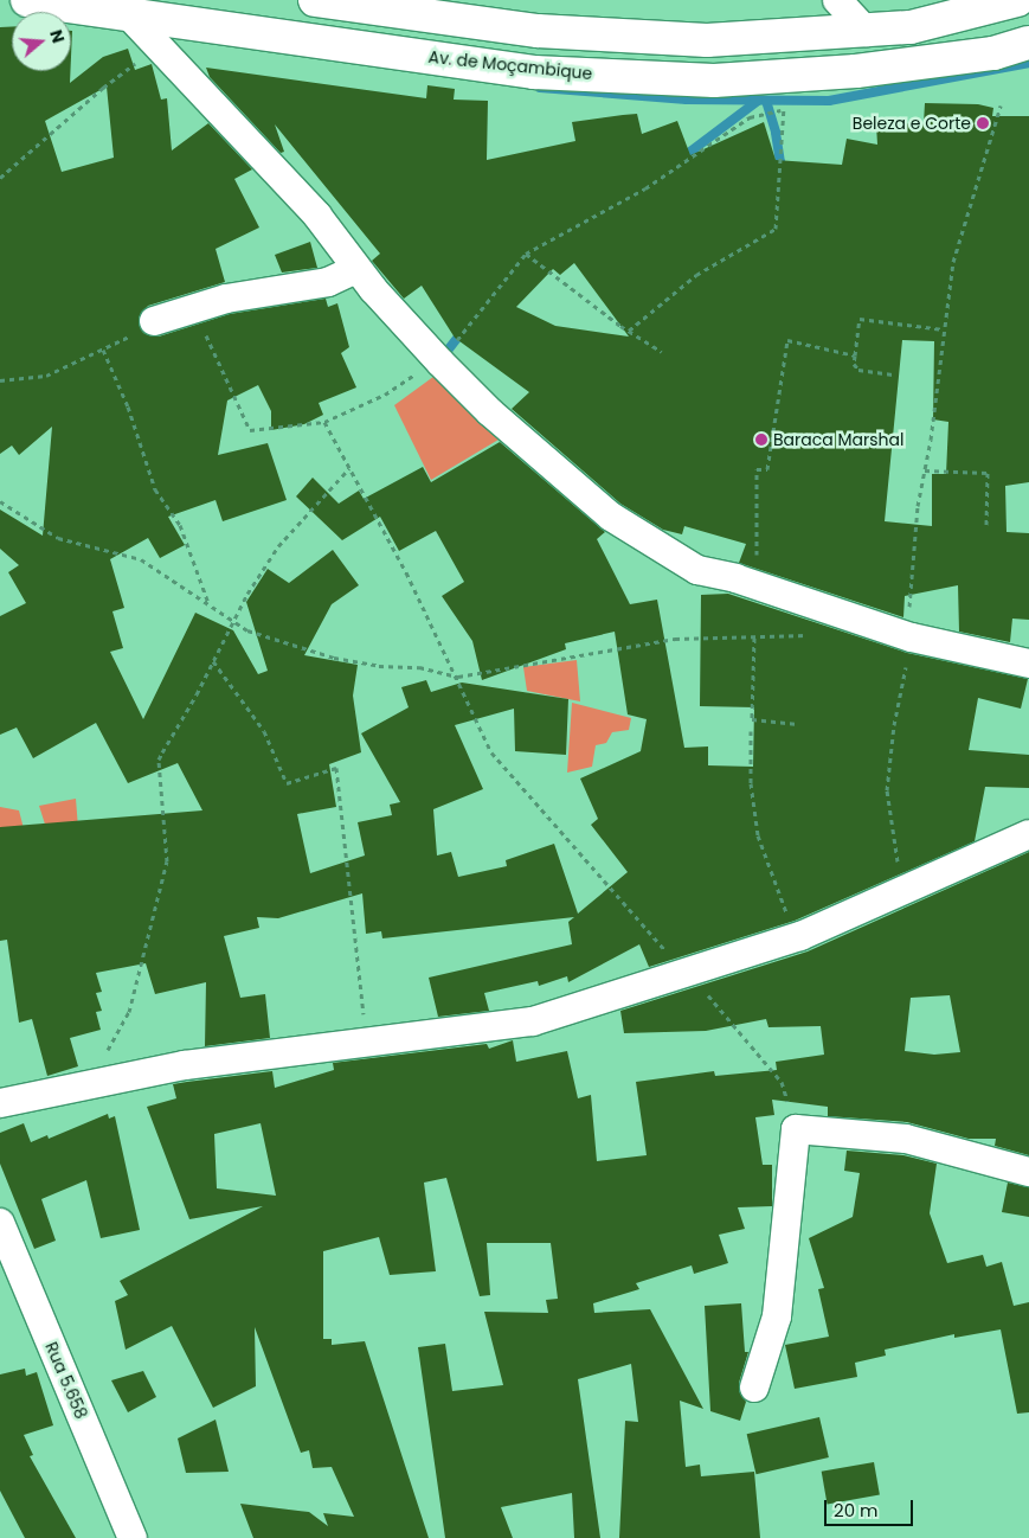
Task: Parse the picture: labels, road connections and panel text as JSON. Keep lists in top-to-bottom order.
{
  "streets": {
    "highway": ["Av. de Moçambique"],
    "street": ["Rua 5.658"]
  },
  "places": ["Beleza e Corte", "Baraca Marshal"],
  "scale_bar": "20 m",
  "north": "right"
}
